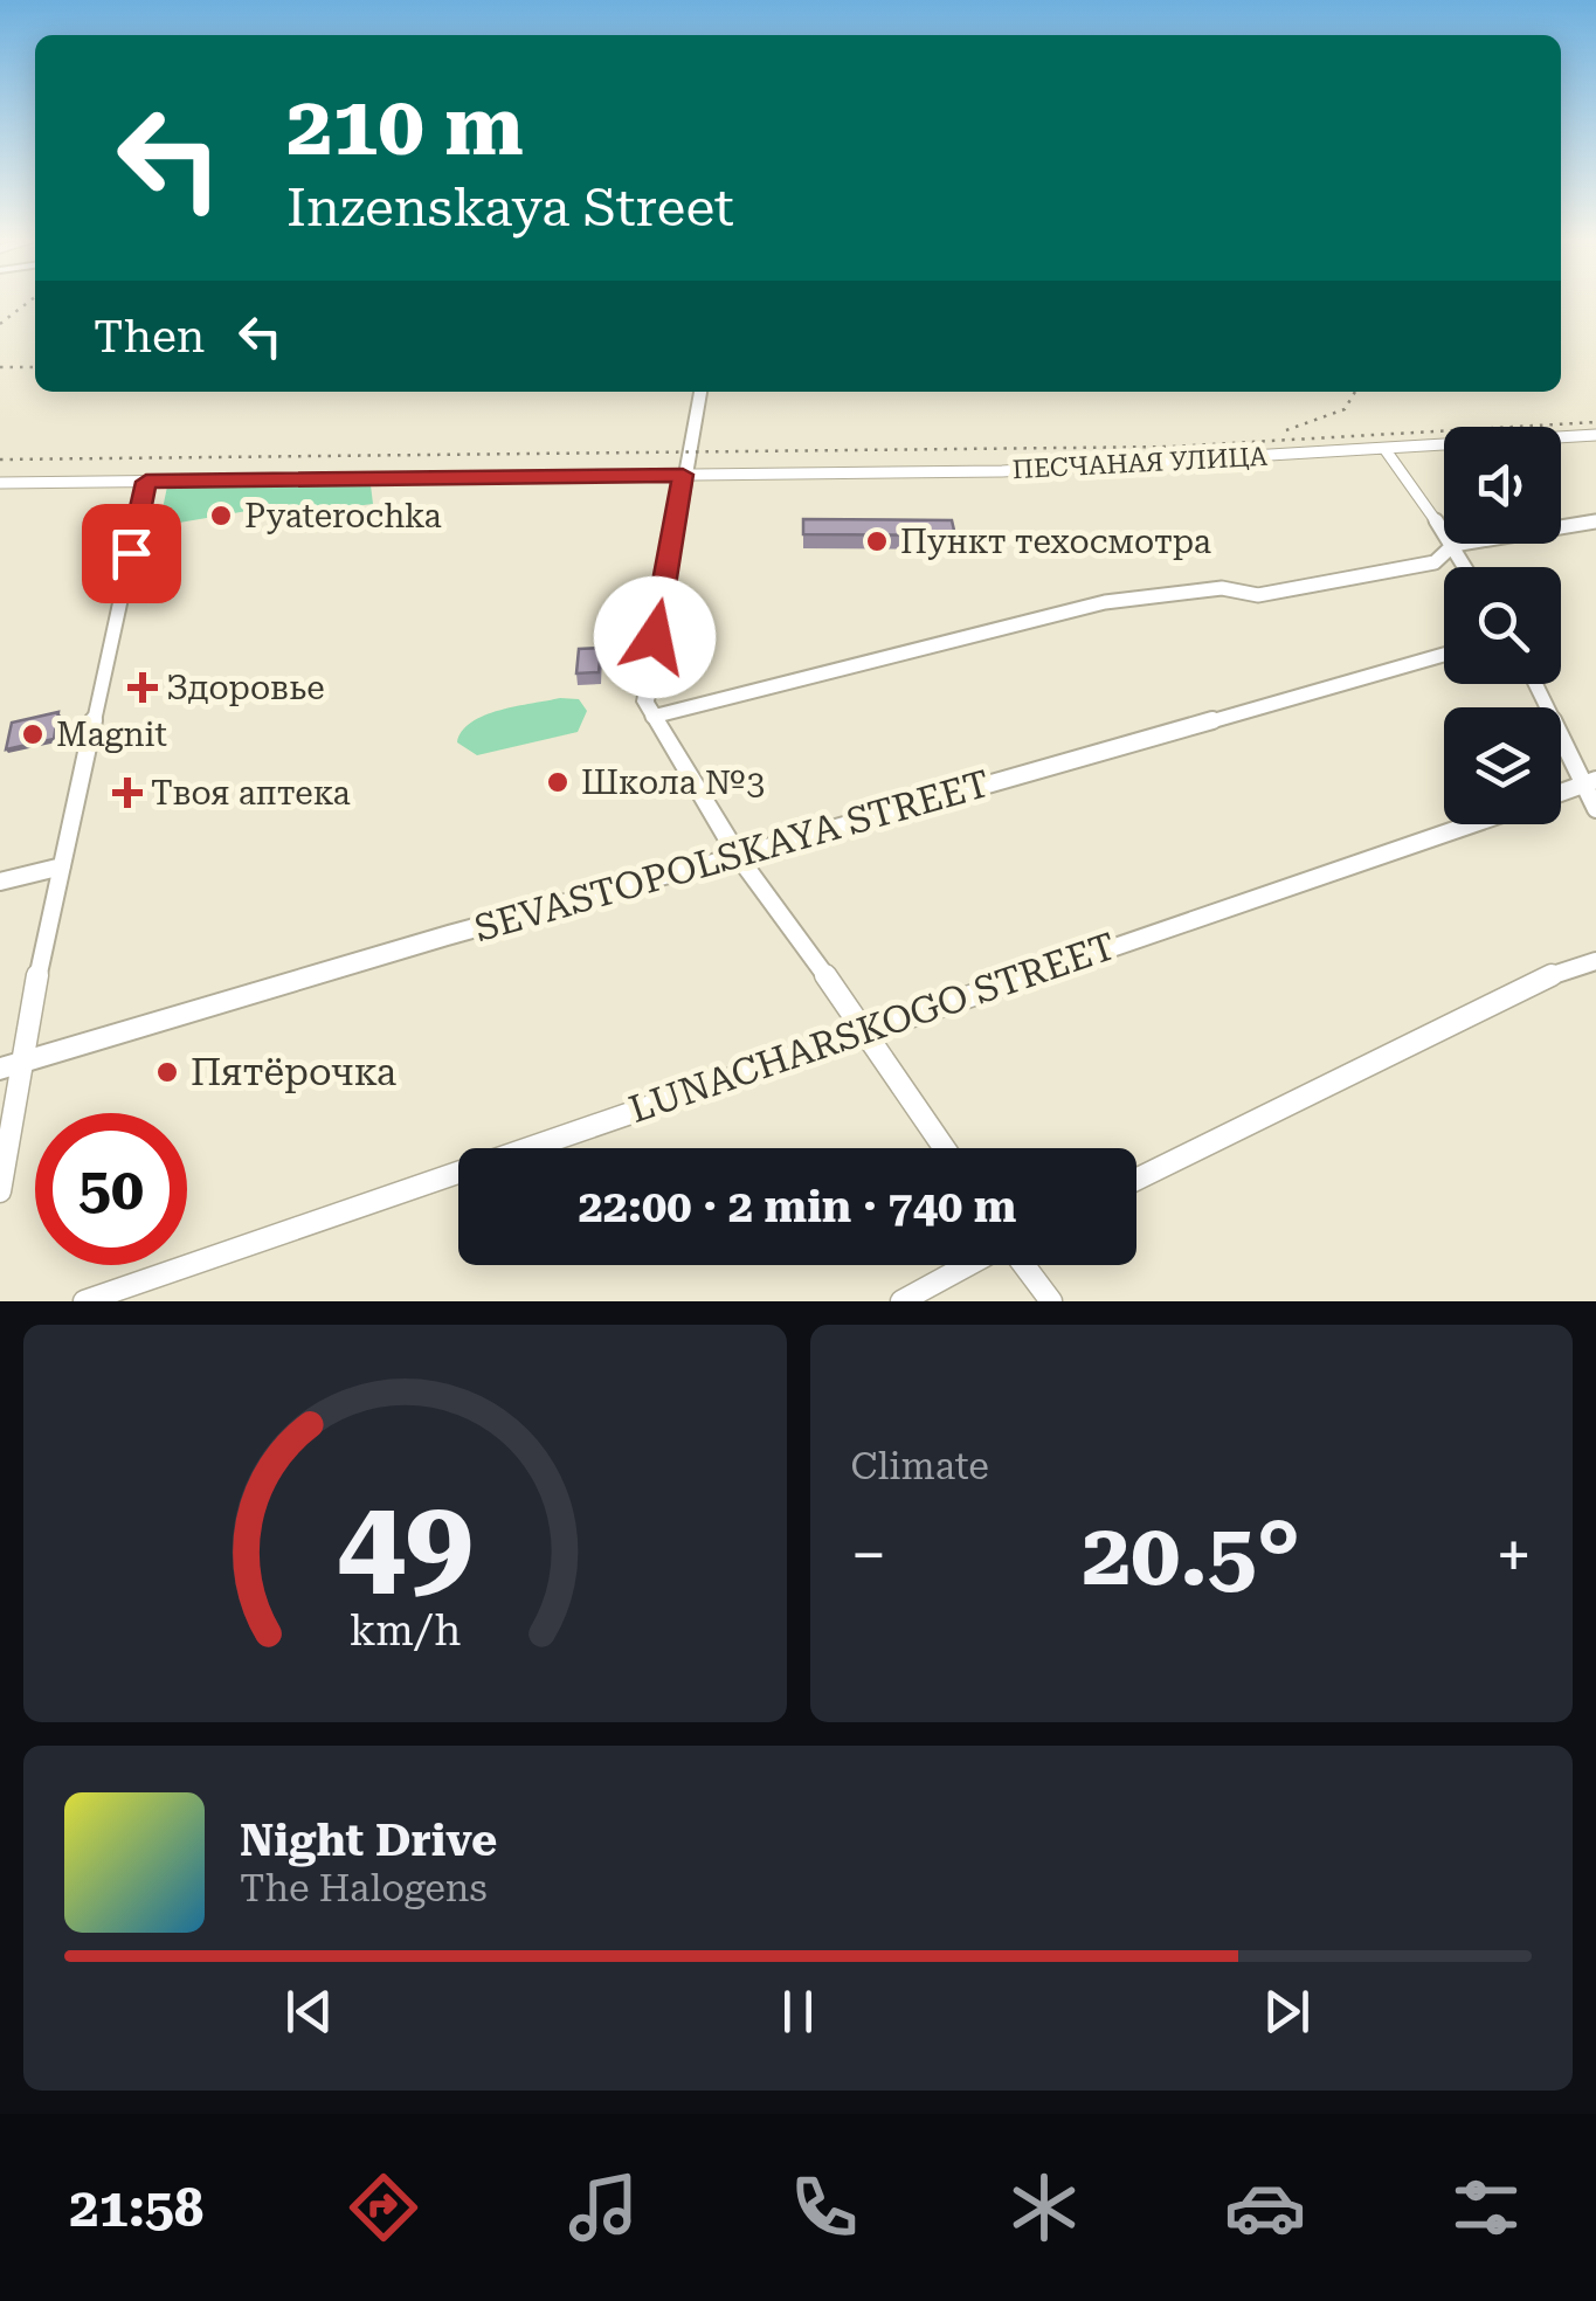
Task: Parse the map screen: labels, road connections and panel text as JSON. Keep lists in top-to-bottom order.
{
  "streets": {
    "main road": ["SEVASTOPOLSKAYA STREET"],
    "street": ["ПЕСЧАНАЯ УЛИЦА", "LUNACHARSKOGO STREET"]
  },
  "places": {
    "other": [
      "Pyaterochka",
      "Пункт техосмотра",
      "Magnit",
      "Школа №3",
      "Пятёрочка"
    ],
    "health": ["Здоровье", "Твоя аптека"]
  },
  "page": {
    "turn": ["210 m", "Inzenskaya Street"],
    "then": "Then",
    "limit": "50",
    "trip": "22:00 · 2 min · 740 m",
    "tile": "Climate",
    "heat": ["−", "20.5°", "+"],
    "song": ["Night Drive", "The Halogens"],
    "tabs": "21:58",
    "gauge": ["49", "km/h"]
  }
}
